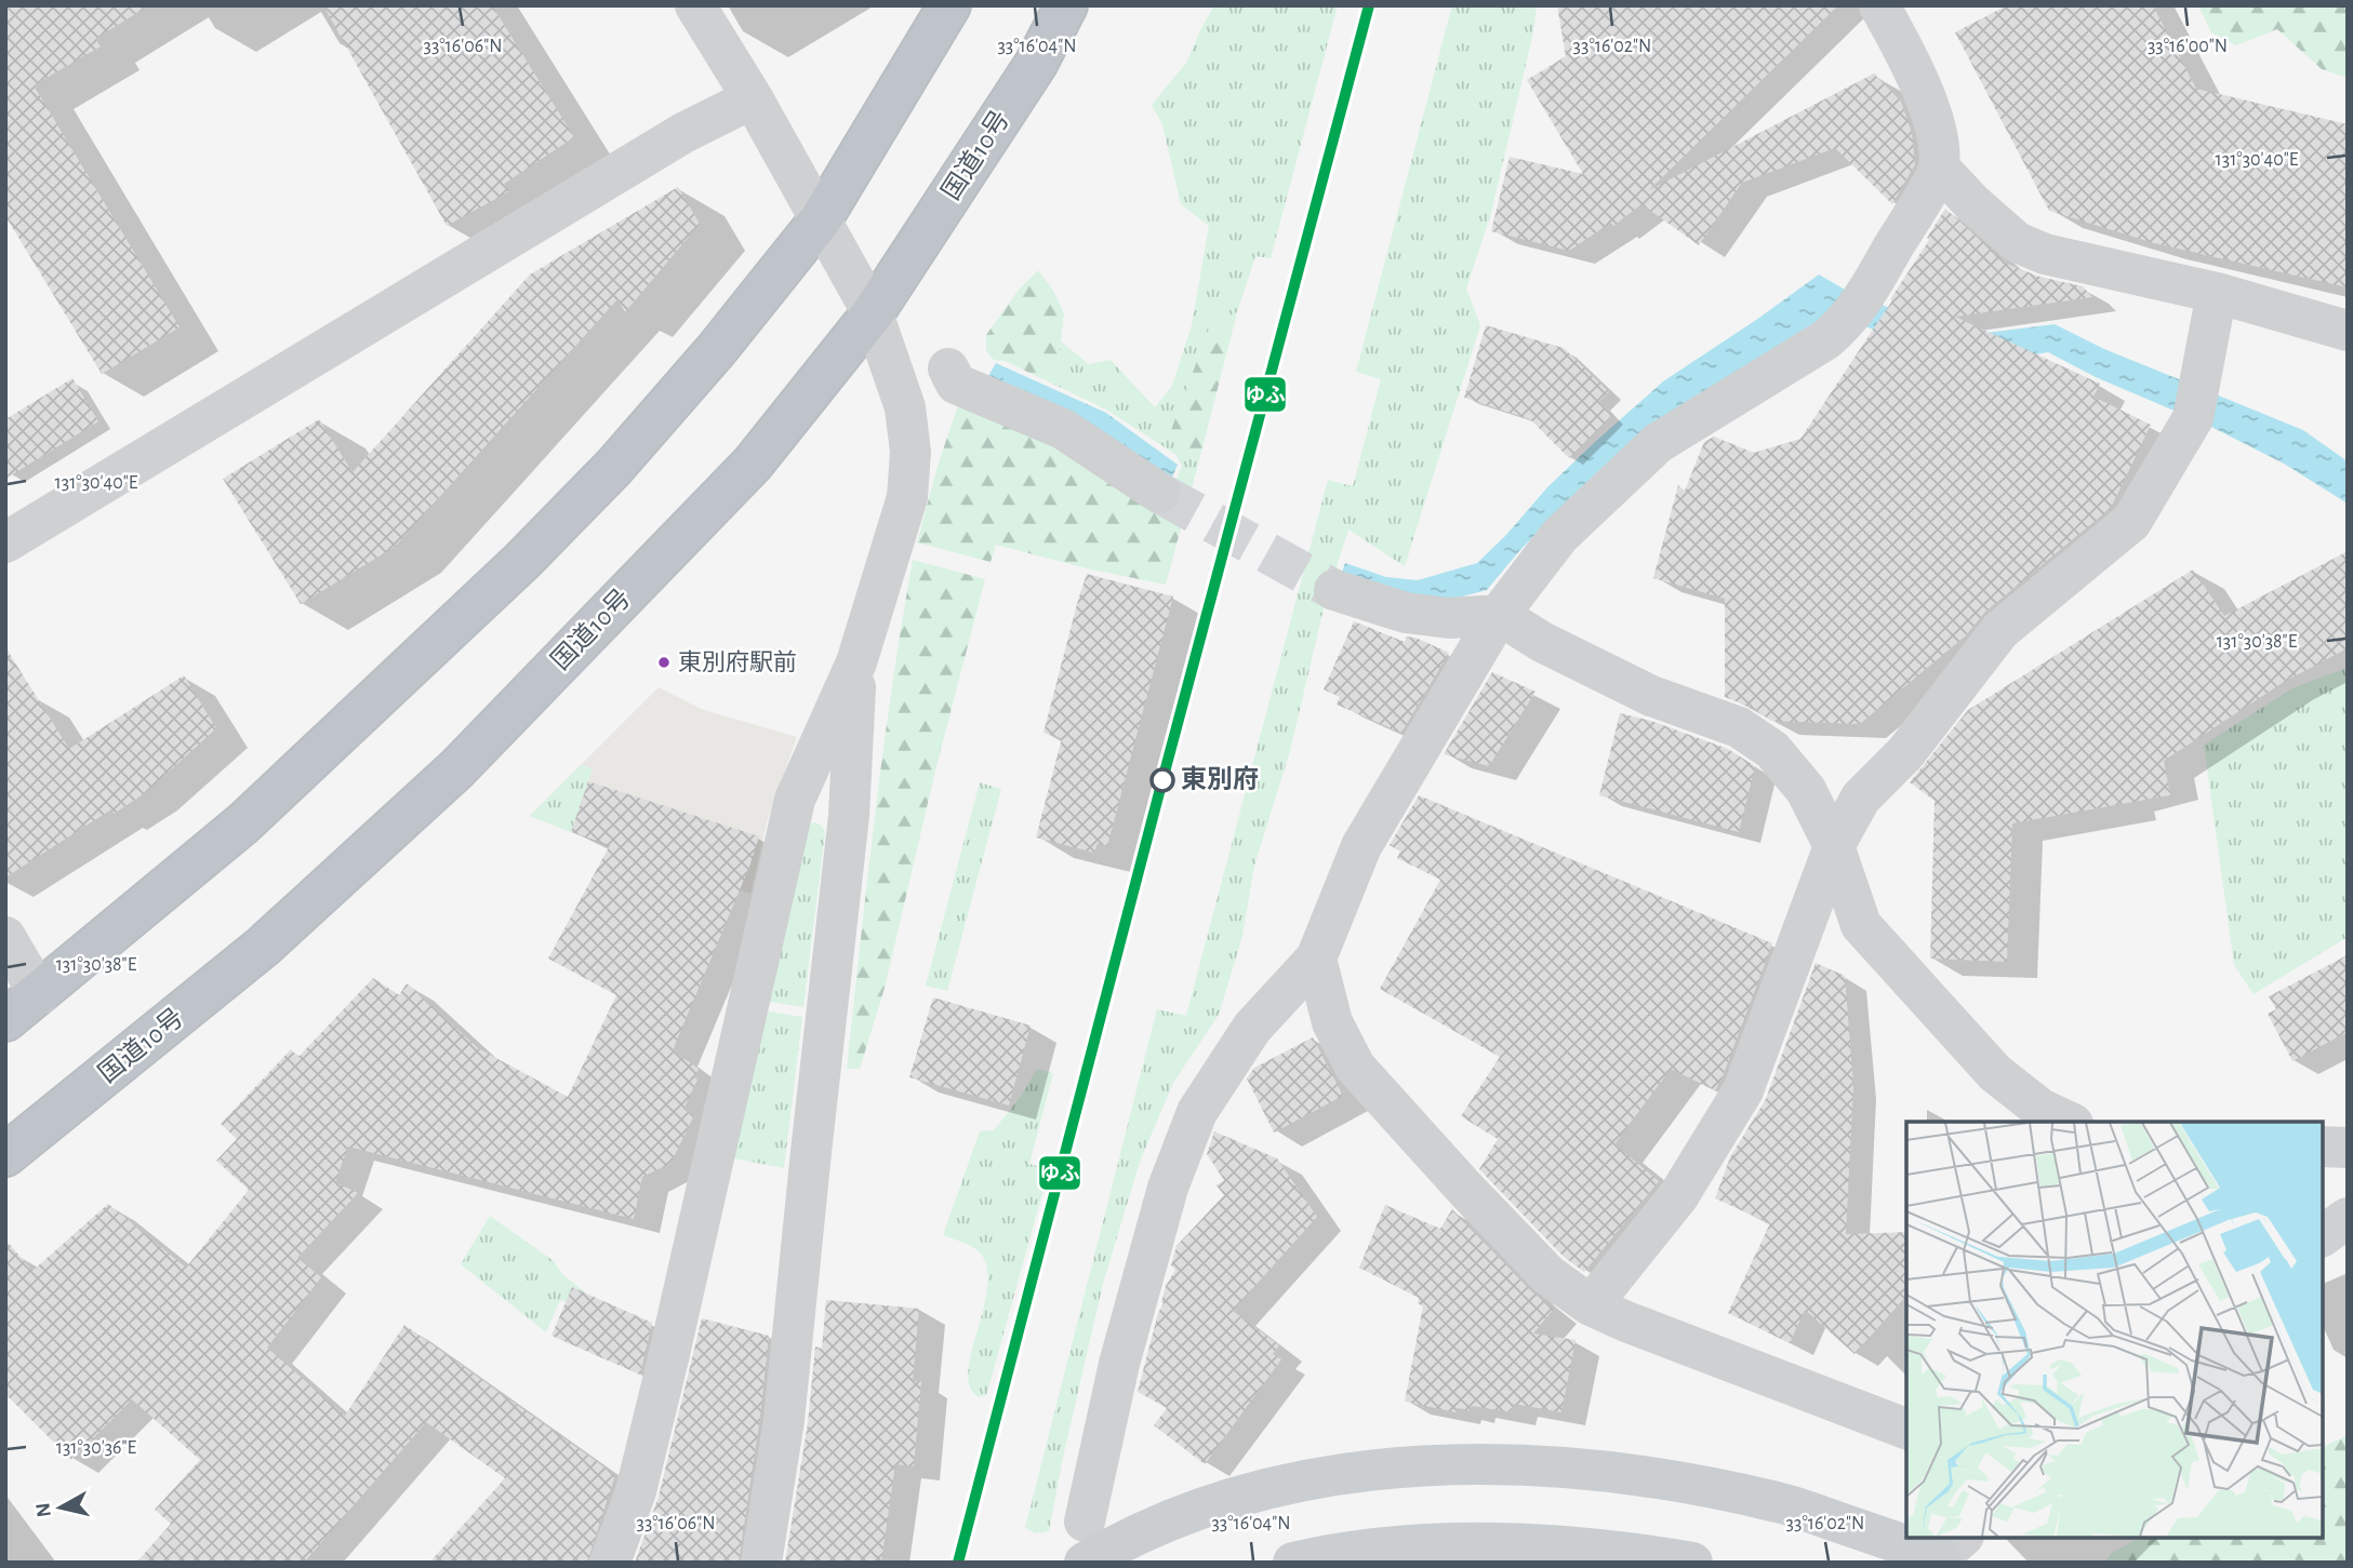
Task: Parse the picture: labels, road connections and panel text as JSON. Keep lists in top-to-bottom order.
{
  "streets": {
    "highway": ["国道10号"]
  },
  "places": ["東別府駅前", "東別府"],
  "lines": ["transit line ゆふ"],
  "north": "left",
  "coordinates": [
    "33°16'06\"N",
    "33°16'04\"N",
    "33°16'02\"N",
    "33°16'00\"N",
    "131°30'40\"E",
    "131°30'38\"E",
    "131°30'36\"E"
  ]
}
